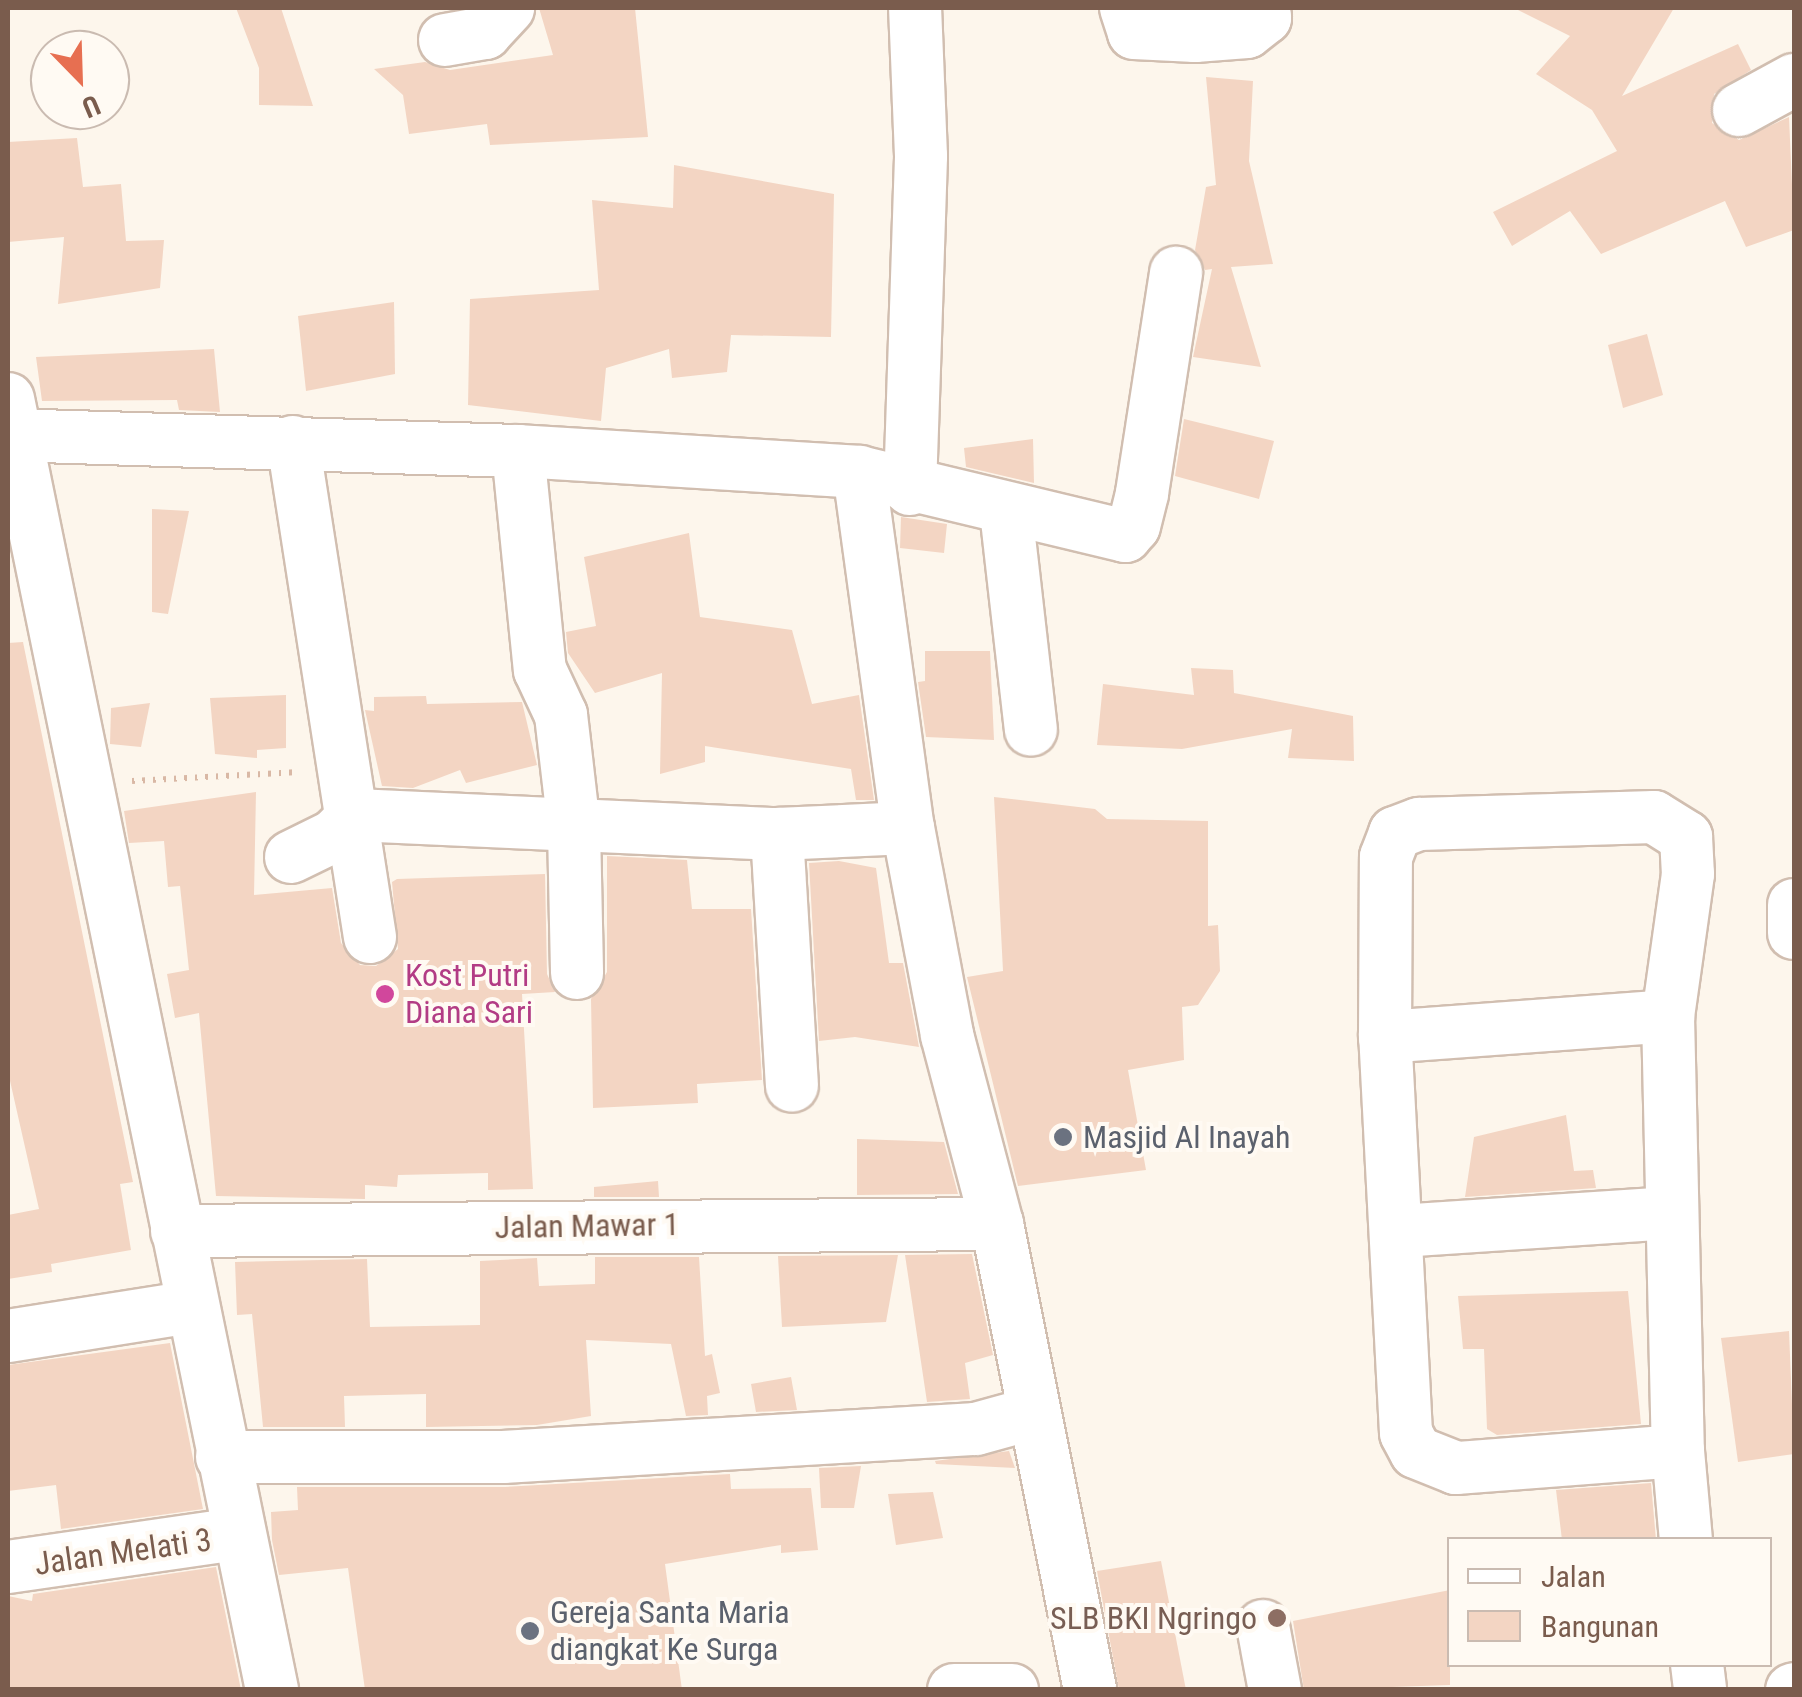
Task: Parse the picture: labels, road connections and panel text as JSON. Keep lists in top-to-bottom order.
{
  "streets": {
    "street": ["Jalan Mawar 1", "Jalan Melati 3"]
  },
  "places": [
    "Kost Putri Diana Sari",
    "Masjid Al Inayah",
    "SLB BKI Ngringo",
    "Gereja Santa Maria diangkat Ke Surga"
  ],
  "legend": ["Jalan", "Bangunan"],
  "north": "bottom right"
}
